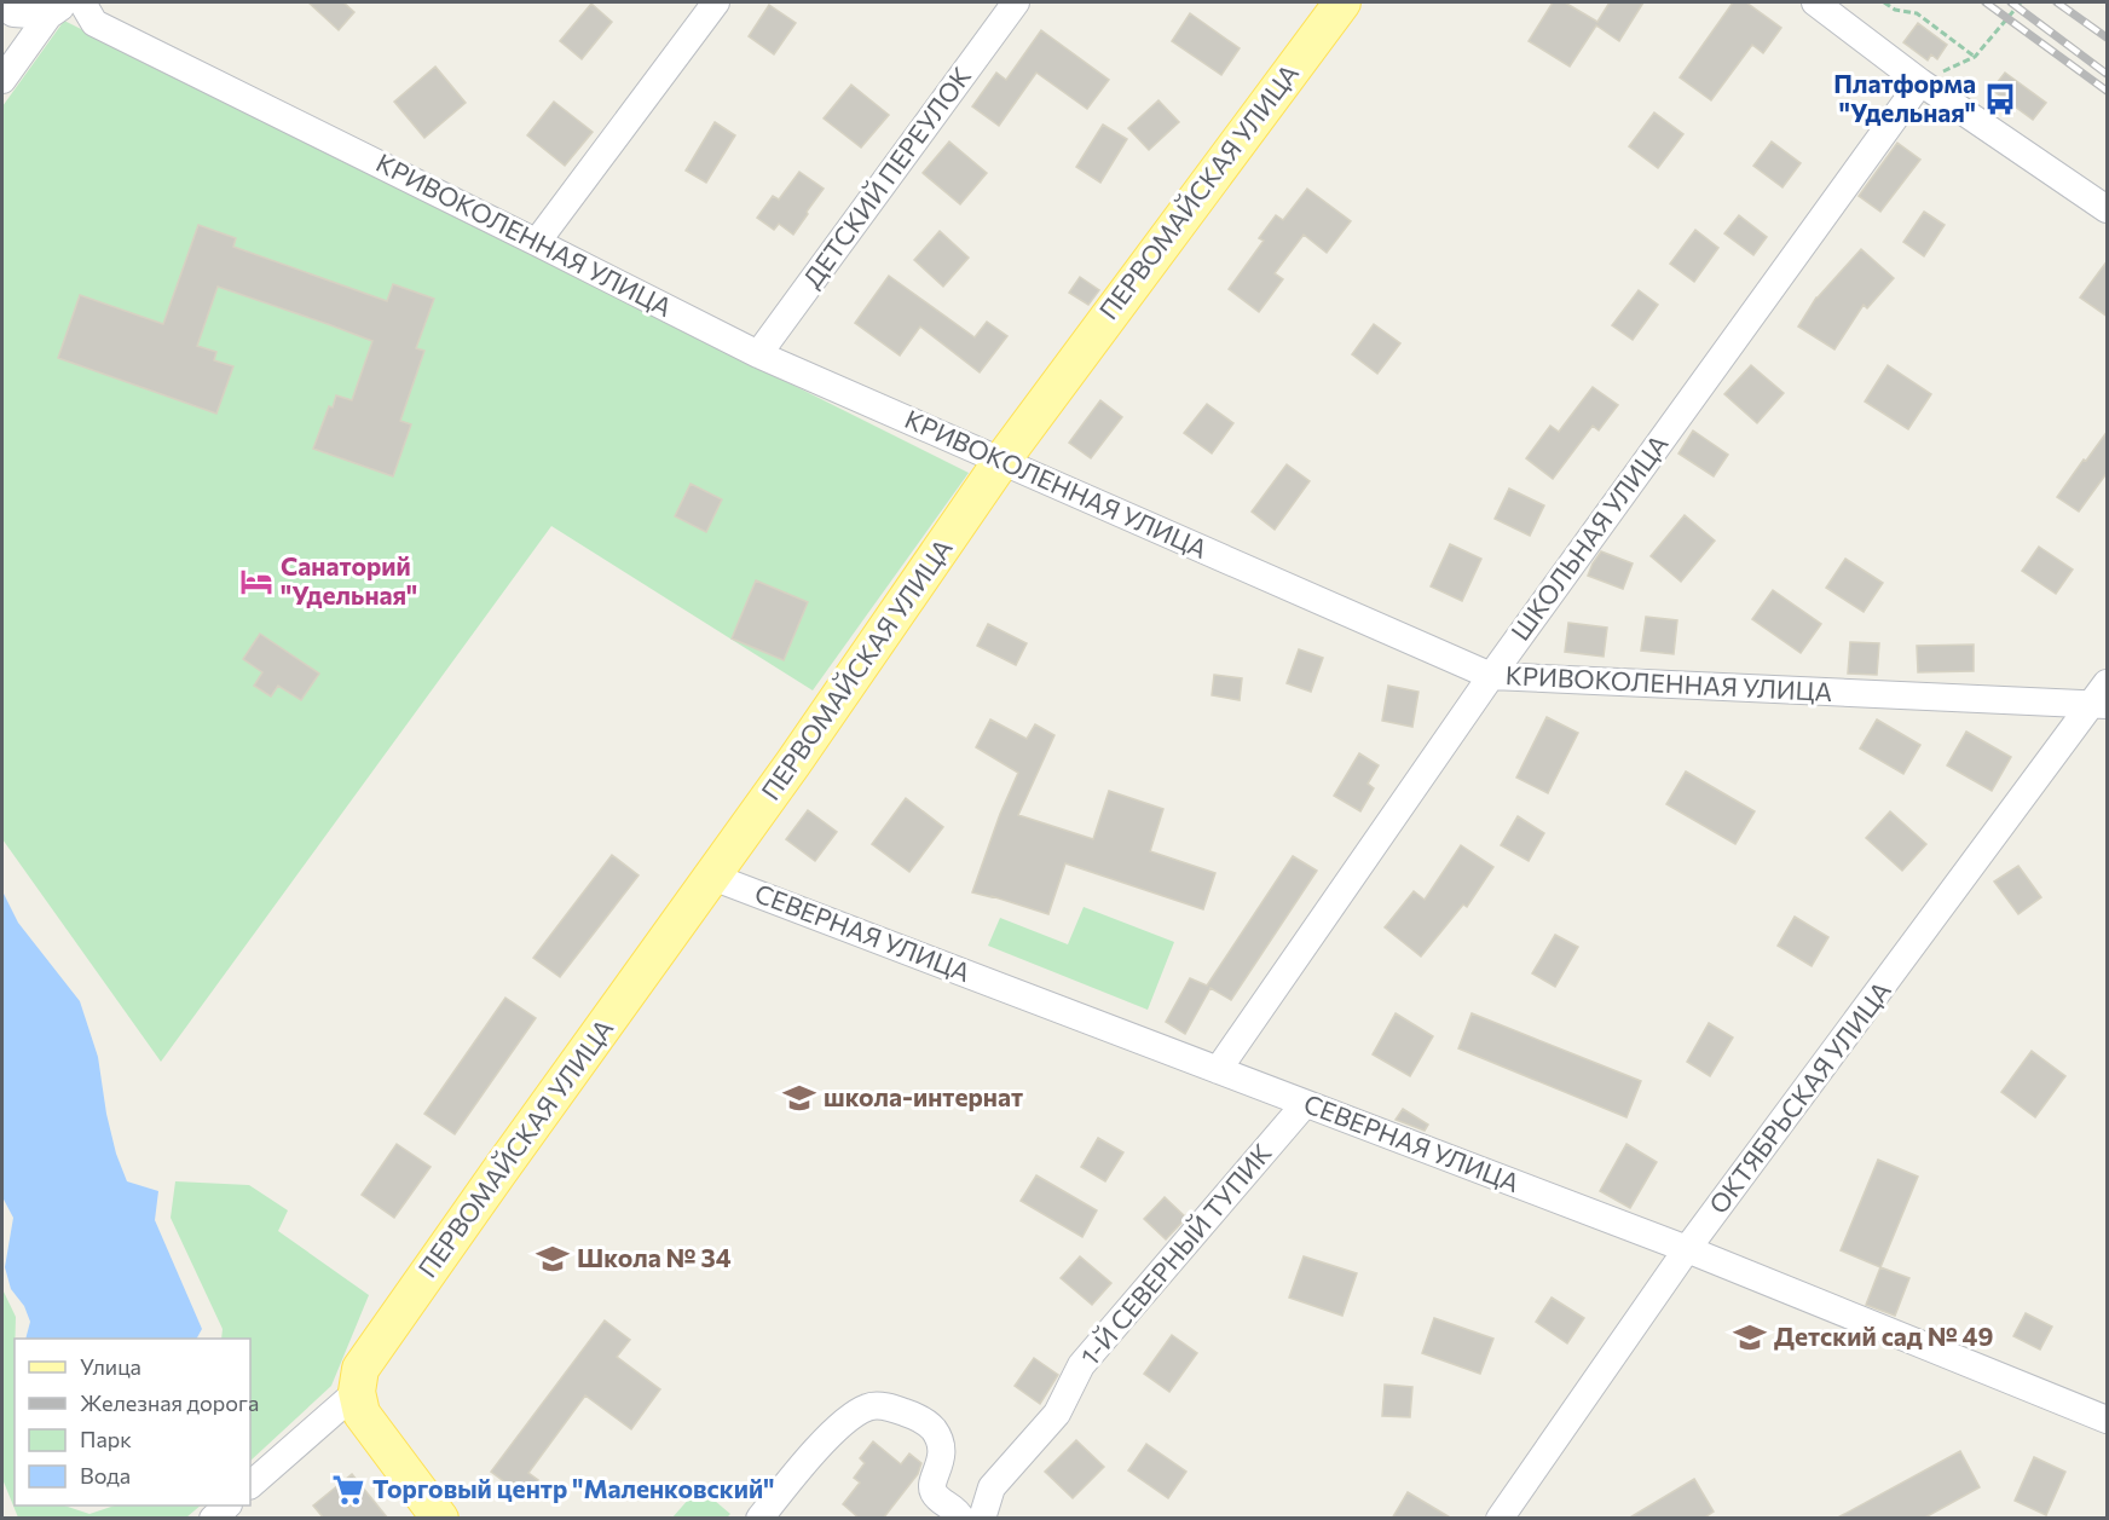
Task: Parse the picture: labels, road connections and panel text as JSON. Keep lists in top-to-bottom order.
{
  "streets": {
    "main road": ["ПЕРВОМАЙСКАЯ УЛИЦА"],
    "street": [
      "ДЕТСКИЙ ПЕРЕУЛОК",
      "КРИВОКОЛЕННАЯ УЛИЦА",
      "ШКОЛЬНАЯ УЛИЦА",
      "СЕВЕРНАЯ УЛИЦА",
      "ОКТЯБРЬСКАЯ УЛИЦА",
      "1-Й СЕВЕРНЫЙ ТУПИК"
    ]
  },
  "crossings": [
    ["ДЕТСКИЙ ПЕРЕУЛОК", "КРИВОКОЛЕННАЯ УЛИЦА"],
    ["ПЕРВОМАЙСКАЯ УЛИЦА", "КРИВОКОЛЕННАЯ УЛИЦА"],
    ["ПЕРВОМАЙСКАЯ УЛИЦА", "СЕВЕРНАЯ УЛИЦА"],
    ["КРИВОКОЛЕННАЯ УЛИЦА", "ШКОЛЬНАЯ УЛИЦА"],
    ["КРИВОКОЛЕННАЯ УЛИЦА", "ОКТЯБРЬСКАЯ УЛИЦА"],
    ["ШКОЛЬНАЯ УЛИЦА", "СЕВЕРНАЯ УЛИЦА"],
    ["СЕВЕРНАЯ УЛИЦА", "ОКТЯБРЬСКАЯ УЛИЦА"],
    ["СЕВЕРНАЯ УЛИЦА", "1-Й СЕВЕРНЫЙ ТУПИК"]
  ],
  "places": {
    "bus stop": ["Платформа \"Удельная\""],
    "hotel": ["Санаторий \"Удельная\""],
    "school or university": ["школа-интернат", "Школа № 34", "Детский сад № 49"],
    "supermarket": ["Торговый центр \"Маленковский\""]
  },
  "legend": [
    "Улица",
    "Железная дорога",
    "Парк",
    "Вода"
  ]
}
